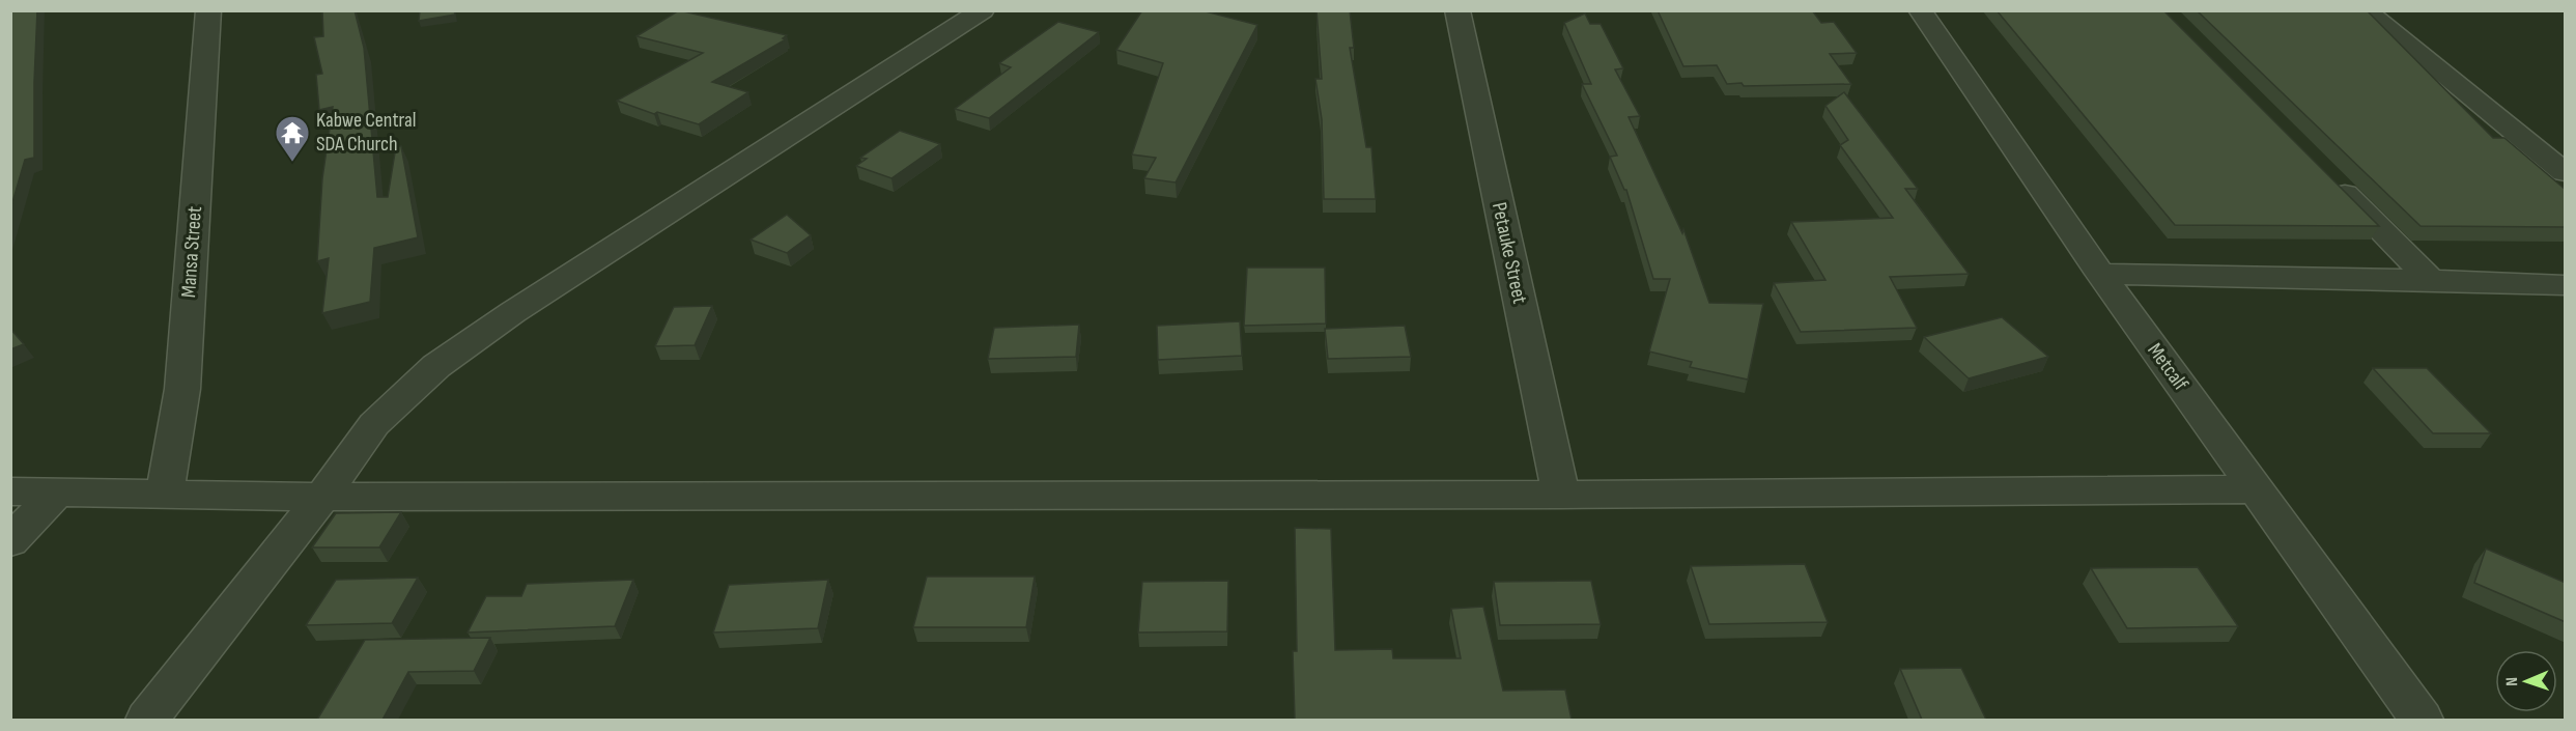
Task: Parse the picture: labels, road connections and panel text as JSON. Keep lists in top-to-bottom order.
{
  "streets": {
    "street": ["Mansa Street", "Petauke Street", "Metcalf"]
  },
  "places": {
    "temple": ["Kabwe Central SDA Church"]
  },
  "north": "left"
}
